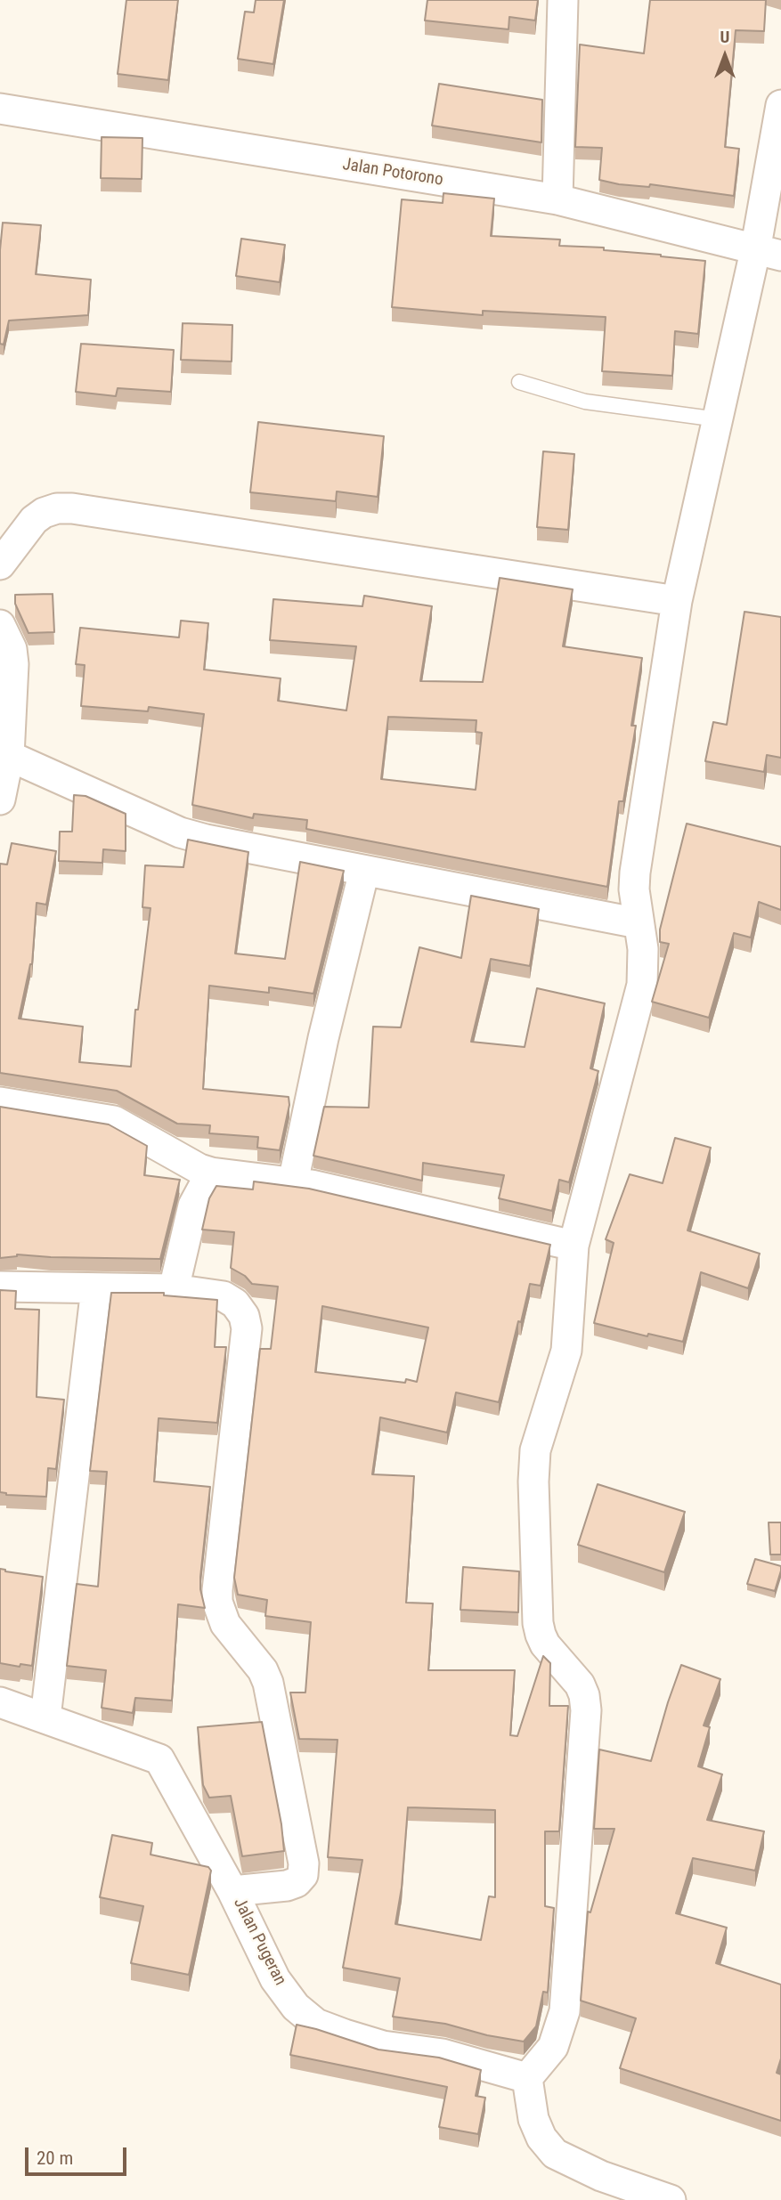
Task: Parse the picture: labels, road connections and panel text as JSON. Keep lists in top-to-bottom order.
{
  "streets": {
    "street": ["Jalan Potorono", "Jalan Pugeran"]
  },
  "scale_bar": "20 m",
  "north": "top"
}
